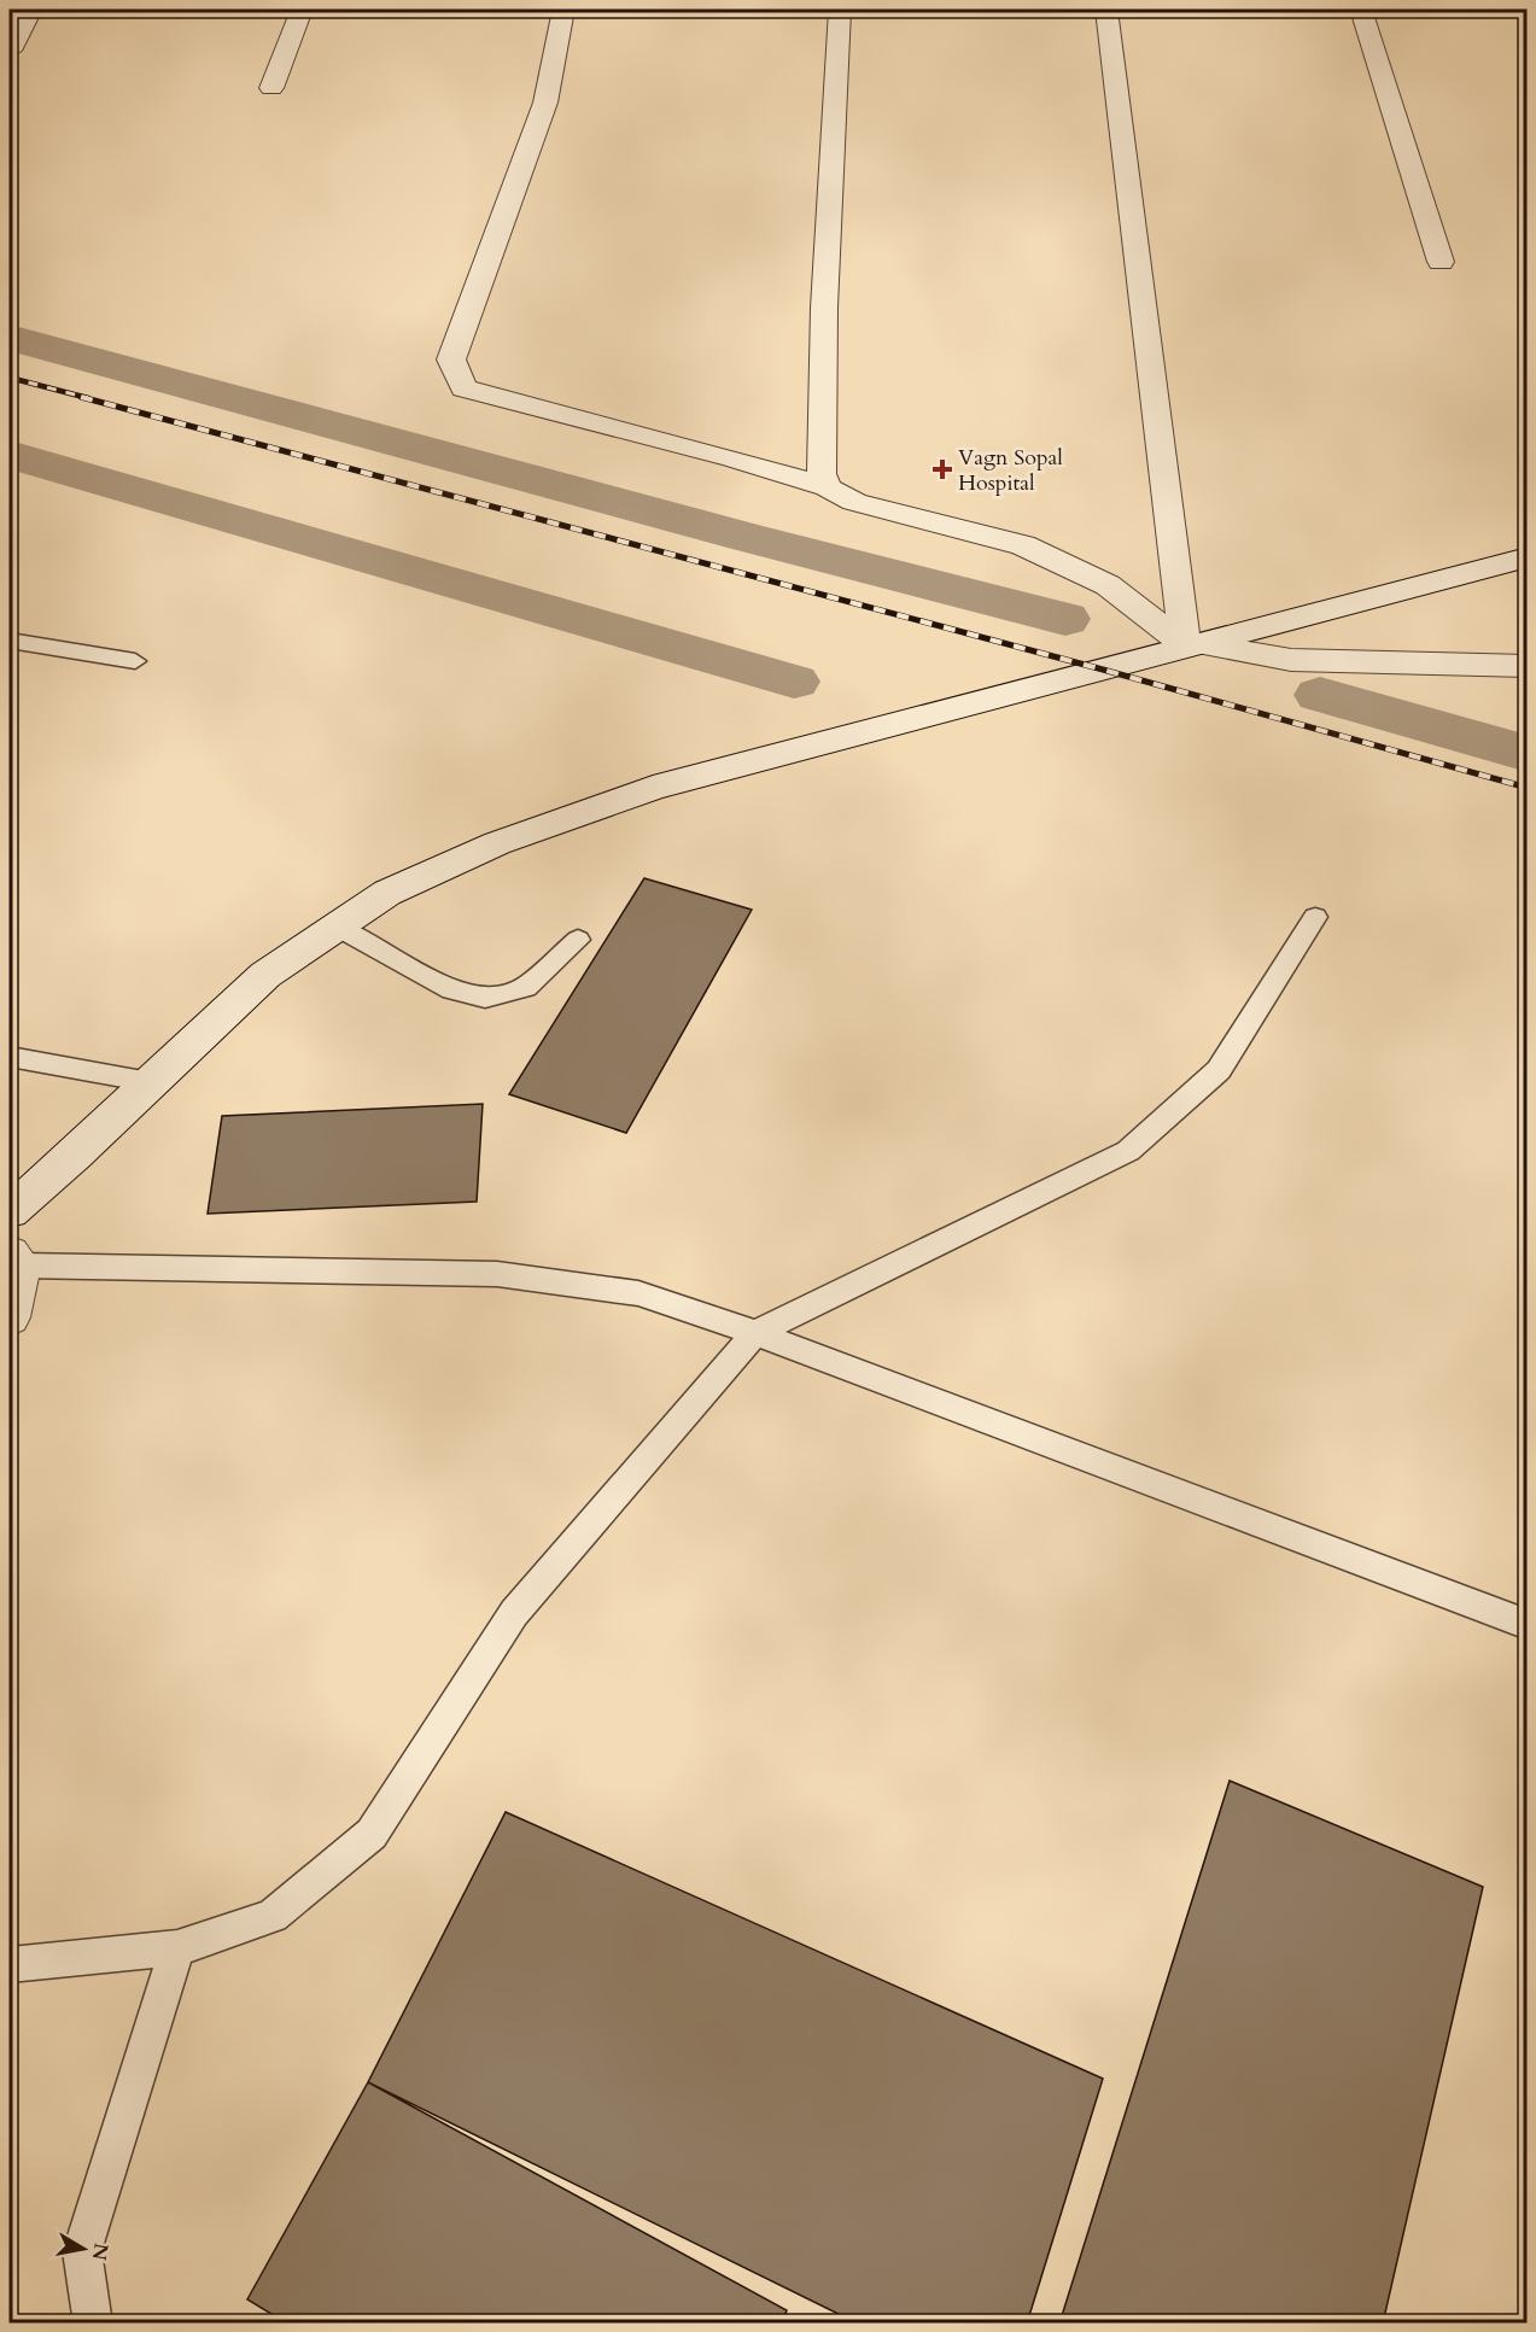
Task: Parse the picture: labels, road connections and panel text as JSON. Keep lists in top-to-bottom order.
{
  "places": {
    "health": ["Vagn Sopal Hospital"]
  },
  "north": "right"
}
